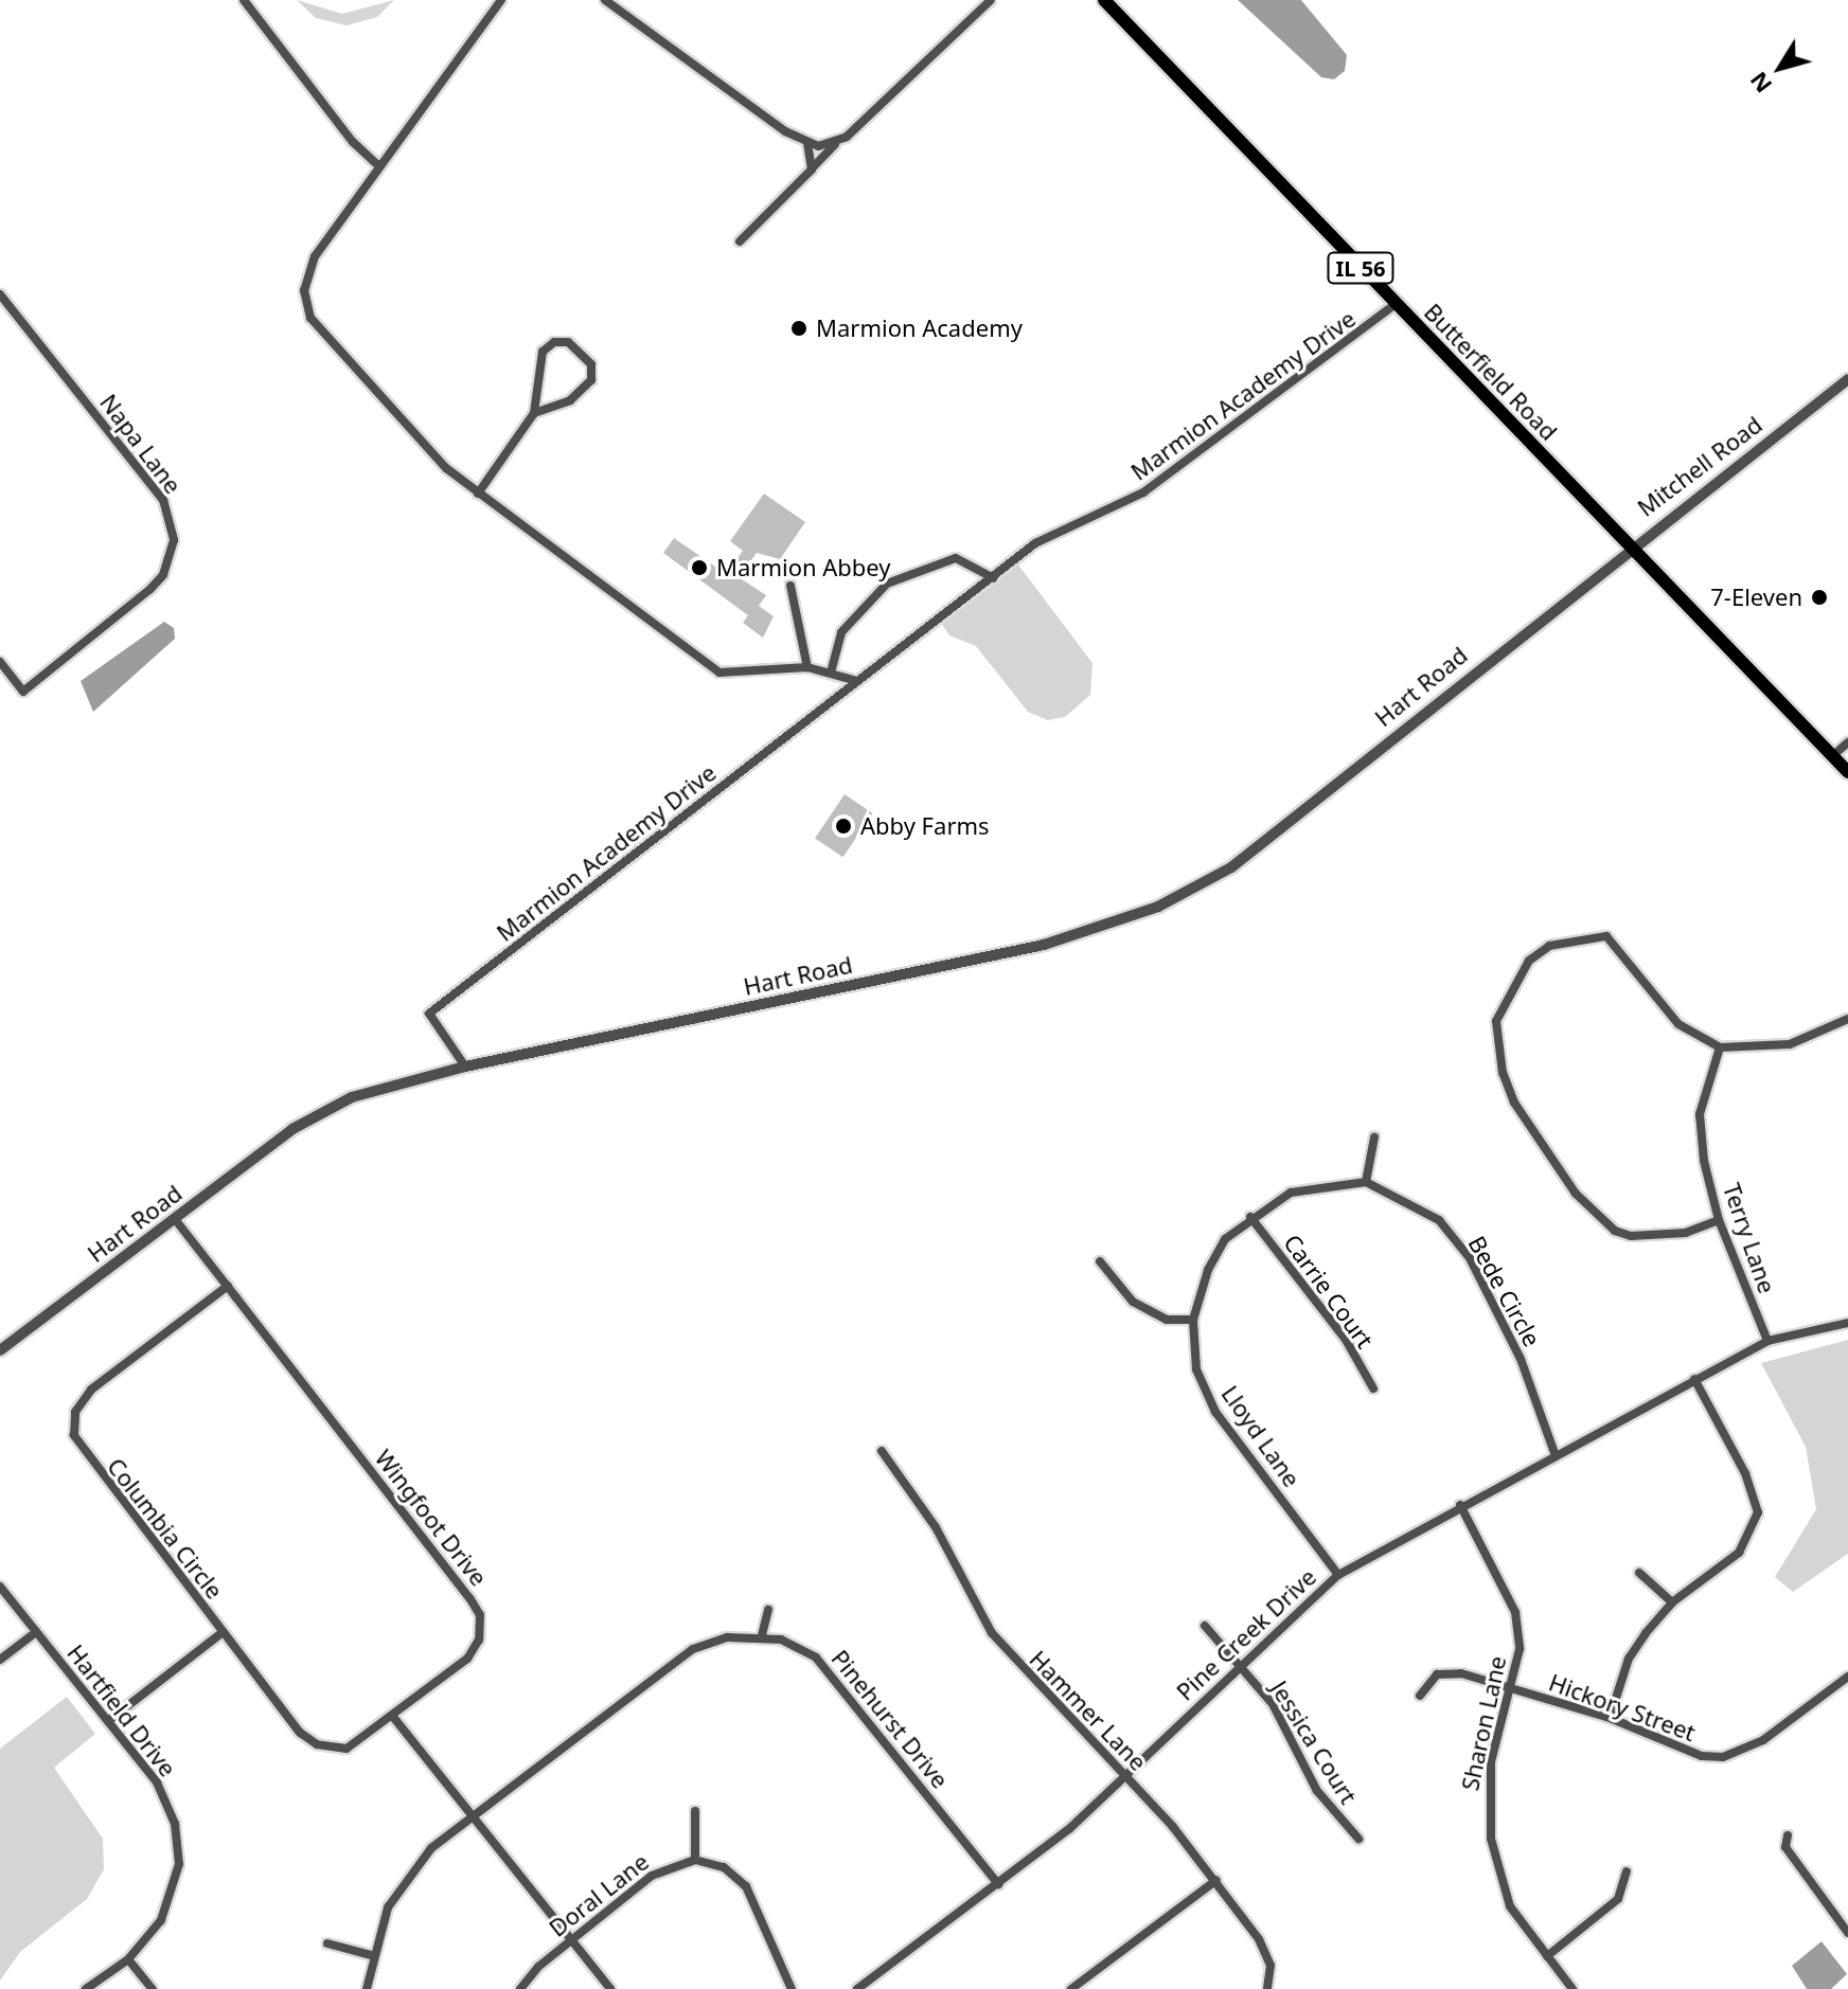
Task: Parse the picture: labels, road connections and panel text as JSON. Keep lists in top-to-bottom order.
{
  "streets": {
    "main road": ["IL 56", "Butterfield Road"],
    "street": [
      "Marmion Academy Drive",
      "Napa Lane",
      "Mitchell Road",
      "Hart Road",
      "Terry Lane",
      "Carrie Court",
      "Bede Circle",
      "Lloyd Lane",
      "Wingfoot Drive",
      "Columbia Circle",
      "Pine Creek Drive",
      "Hickory Street",
      "Hartfield Drive",
      "Hammer Lane",
      "Pinehurst Drive",
      "Sharon Lane",
      "Jessica Court",
      "Doral Lane"
    ]
  },
  "crossings": [
    ["Butterfield Road", "Marmion Academy Drive"],
    ["Butterfield Road", "Mitchell Road"],
    ["Marmion Academy Drive", "Hart Road"],
    ["Mitchell Road", "Hart Road"],
    ["Hart Road", "Wingfoot Drive"],
    ["Terry Lane", "Pine Creek Drive"],
    ["Bede Circle", "Pine Creek Drive"],
    ["Lloyd Lane", "Pine Creek Drive"],
    ["Wingfoot Drive", "Columbia Circle"],
    ["Pine Creek Drive", "Hammer Lane"],
    ["Pine Creek Drive", "Pinehurst Drive"],
    ["Pine Creek Drive", "Sharon Lane"],
    ["Pine Creek Drive", "Jessica Court"],
    ["Hickory Street", "Sharon Lane"]
  ],
  "places": [
    "Marmion Academy",
    "Marmion Abbey",
    "7-Eleven",
    "Abby Farms"
  ],
  "north": "bottom left"
}
